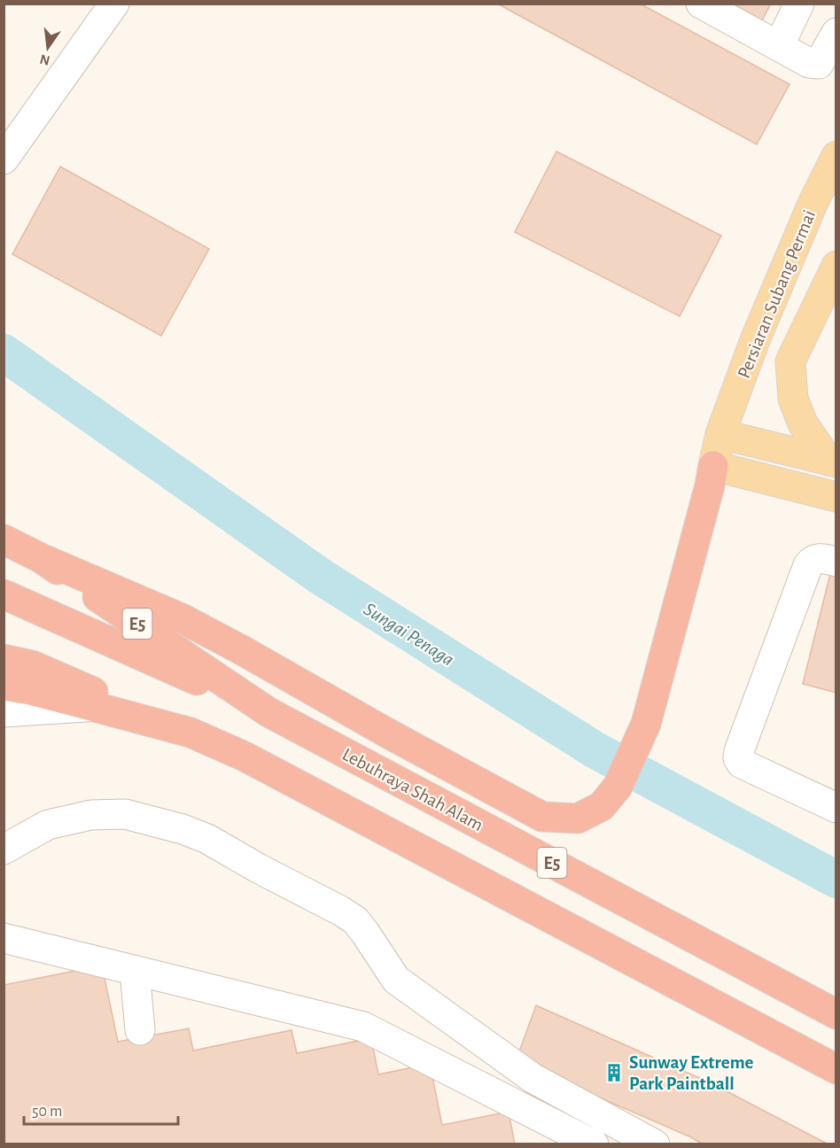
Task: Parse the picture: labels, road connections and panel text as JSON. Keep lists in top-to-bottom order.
{
  "streets": {
    "highway": ["E5", "Lebuhraya Shah Alam"],
    "main road": ["Persiaran Subang Permai"]
  },
  "water": ["Sungai Penaga"],
  "places": {
    "building": ["Sunway Extreme Park Paintball"]
  },
  "scale_bar": "50 m",
  "north": "bottom"
}
